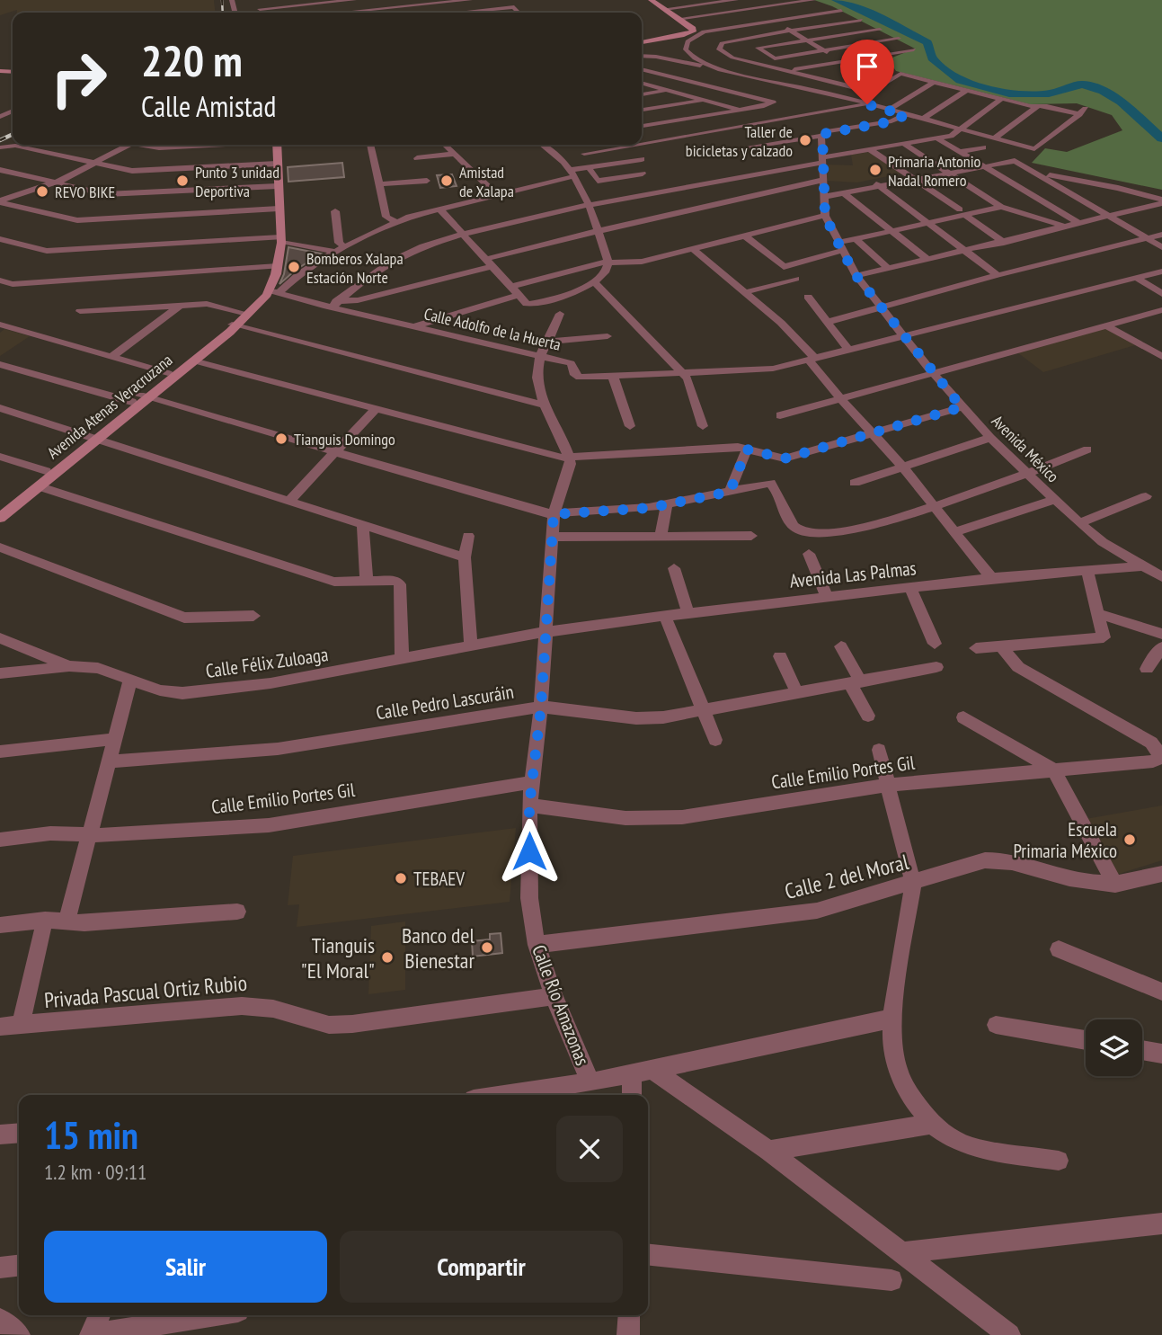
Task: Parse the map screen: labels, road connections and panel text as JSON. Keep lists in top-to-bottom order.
{
  "streets": {
    "main road": ["Avenida Atenas Veracruzana"],
    "street": [
      "Calle Adolfo de la Huerta",
      "Avenida México",
      "Avenida Las Palmas",
      "Calle Félix Zuloaga",
      "Calle Pedro Lascuráin",
      "Calle Emilio Portes Gil",
      "Calle 2 del Moral",
      "Privada Pascual Ortiz Rubio",
      "Calle Río Amazonas"
    ]
  },
  "crossings": [
    ["Calle Adolfo de la Huerta", "Avenida Atenas Veracruzana"],
    ["Calle Adolfo de la Huerta", "Avenida México"],
    ["Avenida México", "Avenida Las Palmas"],
    ["Avenida Las Palmas", "Calle Félix Zuloaga"],
    ["Avenida Las Palmas", "Calle Río Amazonas"],
    ["Calle Félix Zuloaga", "Calle Río Amazonas"],
    ["Calle Pedro Lascuráin", "Calle Río Amazonas"],
    ["Calle Emilio Portes Gil", "Calle Río Amazonas"],
    ["Calle 2 del Moral", "Calle Río Amazonas"],
    ["Privada Pascual Ortiz Rubio", "Calle Río Amazonas"]
  ],
  "places": [
    "Taller de bicicletas y calzado",
    "Primaria Antonio Nadal Romero",
    "Punto 3 unidad Deportiva",
    "Amistad de Xalapa",
    "REVO BIKE",
    "Bomberos Xalapa Estación Norte",
    "Tianguis Domingo",
    "Escuela Primaria México",
    "TEBAEV",
    "Banco del Bienestar",
    "Tianguis \"El Moral\""
  ],
  "page": {
    "turn": ["220 m", "Calle Amistad"],
    "heading": ["15 min", "1.2 km · 09:11"],
    "buttons": ["Salir", "Compartir"]
  }
}
